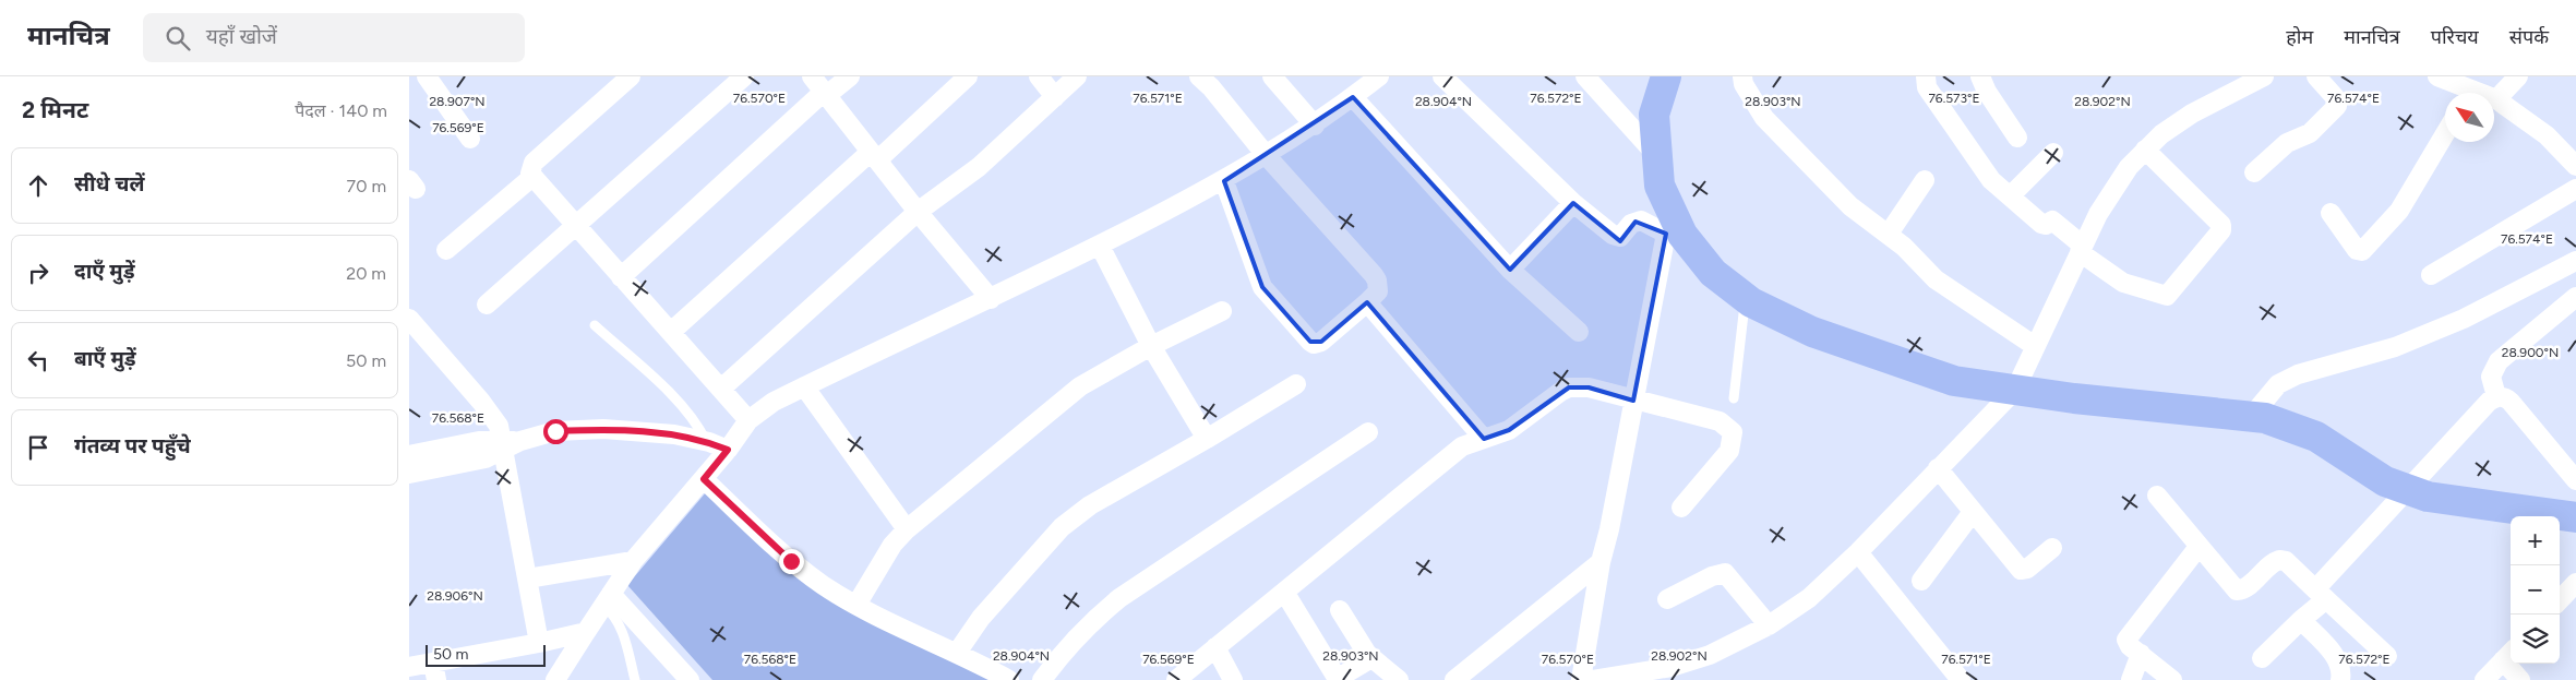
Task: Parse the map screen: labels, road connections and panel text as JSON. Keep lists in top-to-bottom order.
{
  "scale_bar": "50 m",
  "north": "top left",
  "page": {
    "header": "मानचित्र",
    "search": "यहाँ खोजें",
    "nav": [
      "होम",
      "मानचित्र",
      "परिचय",
      "संपर्क"
    ],
    "heading": ["2 मिनट", "पैदल · 140 m"],
    "list": [
      ["सीधे चलें", "70 m"],
      ["दाएँ मुड़ें", "20 m"],
      ["बाएँ मुड़ें", "50 m"],
      "गंतव्य पर पहुँचे"
    ],
    "map_buttons": ["+", "−"],
    "scale": "50 m"
  },
  "coordinates": [
    "76.571°E",
    "76.570°E",
    "76.572°E",
    "76.573°E",
    "76.574°E",
    "28.907°N",
    "28.904°N",
    "28.903°N",
    "28.902°N",
    "76.569°E",
    "28.900°N",
    "76.568°E",
    "28.906°N"
  ]
}
